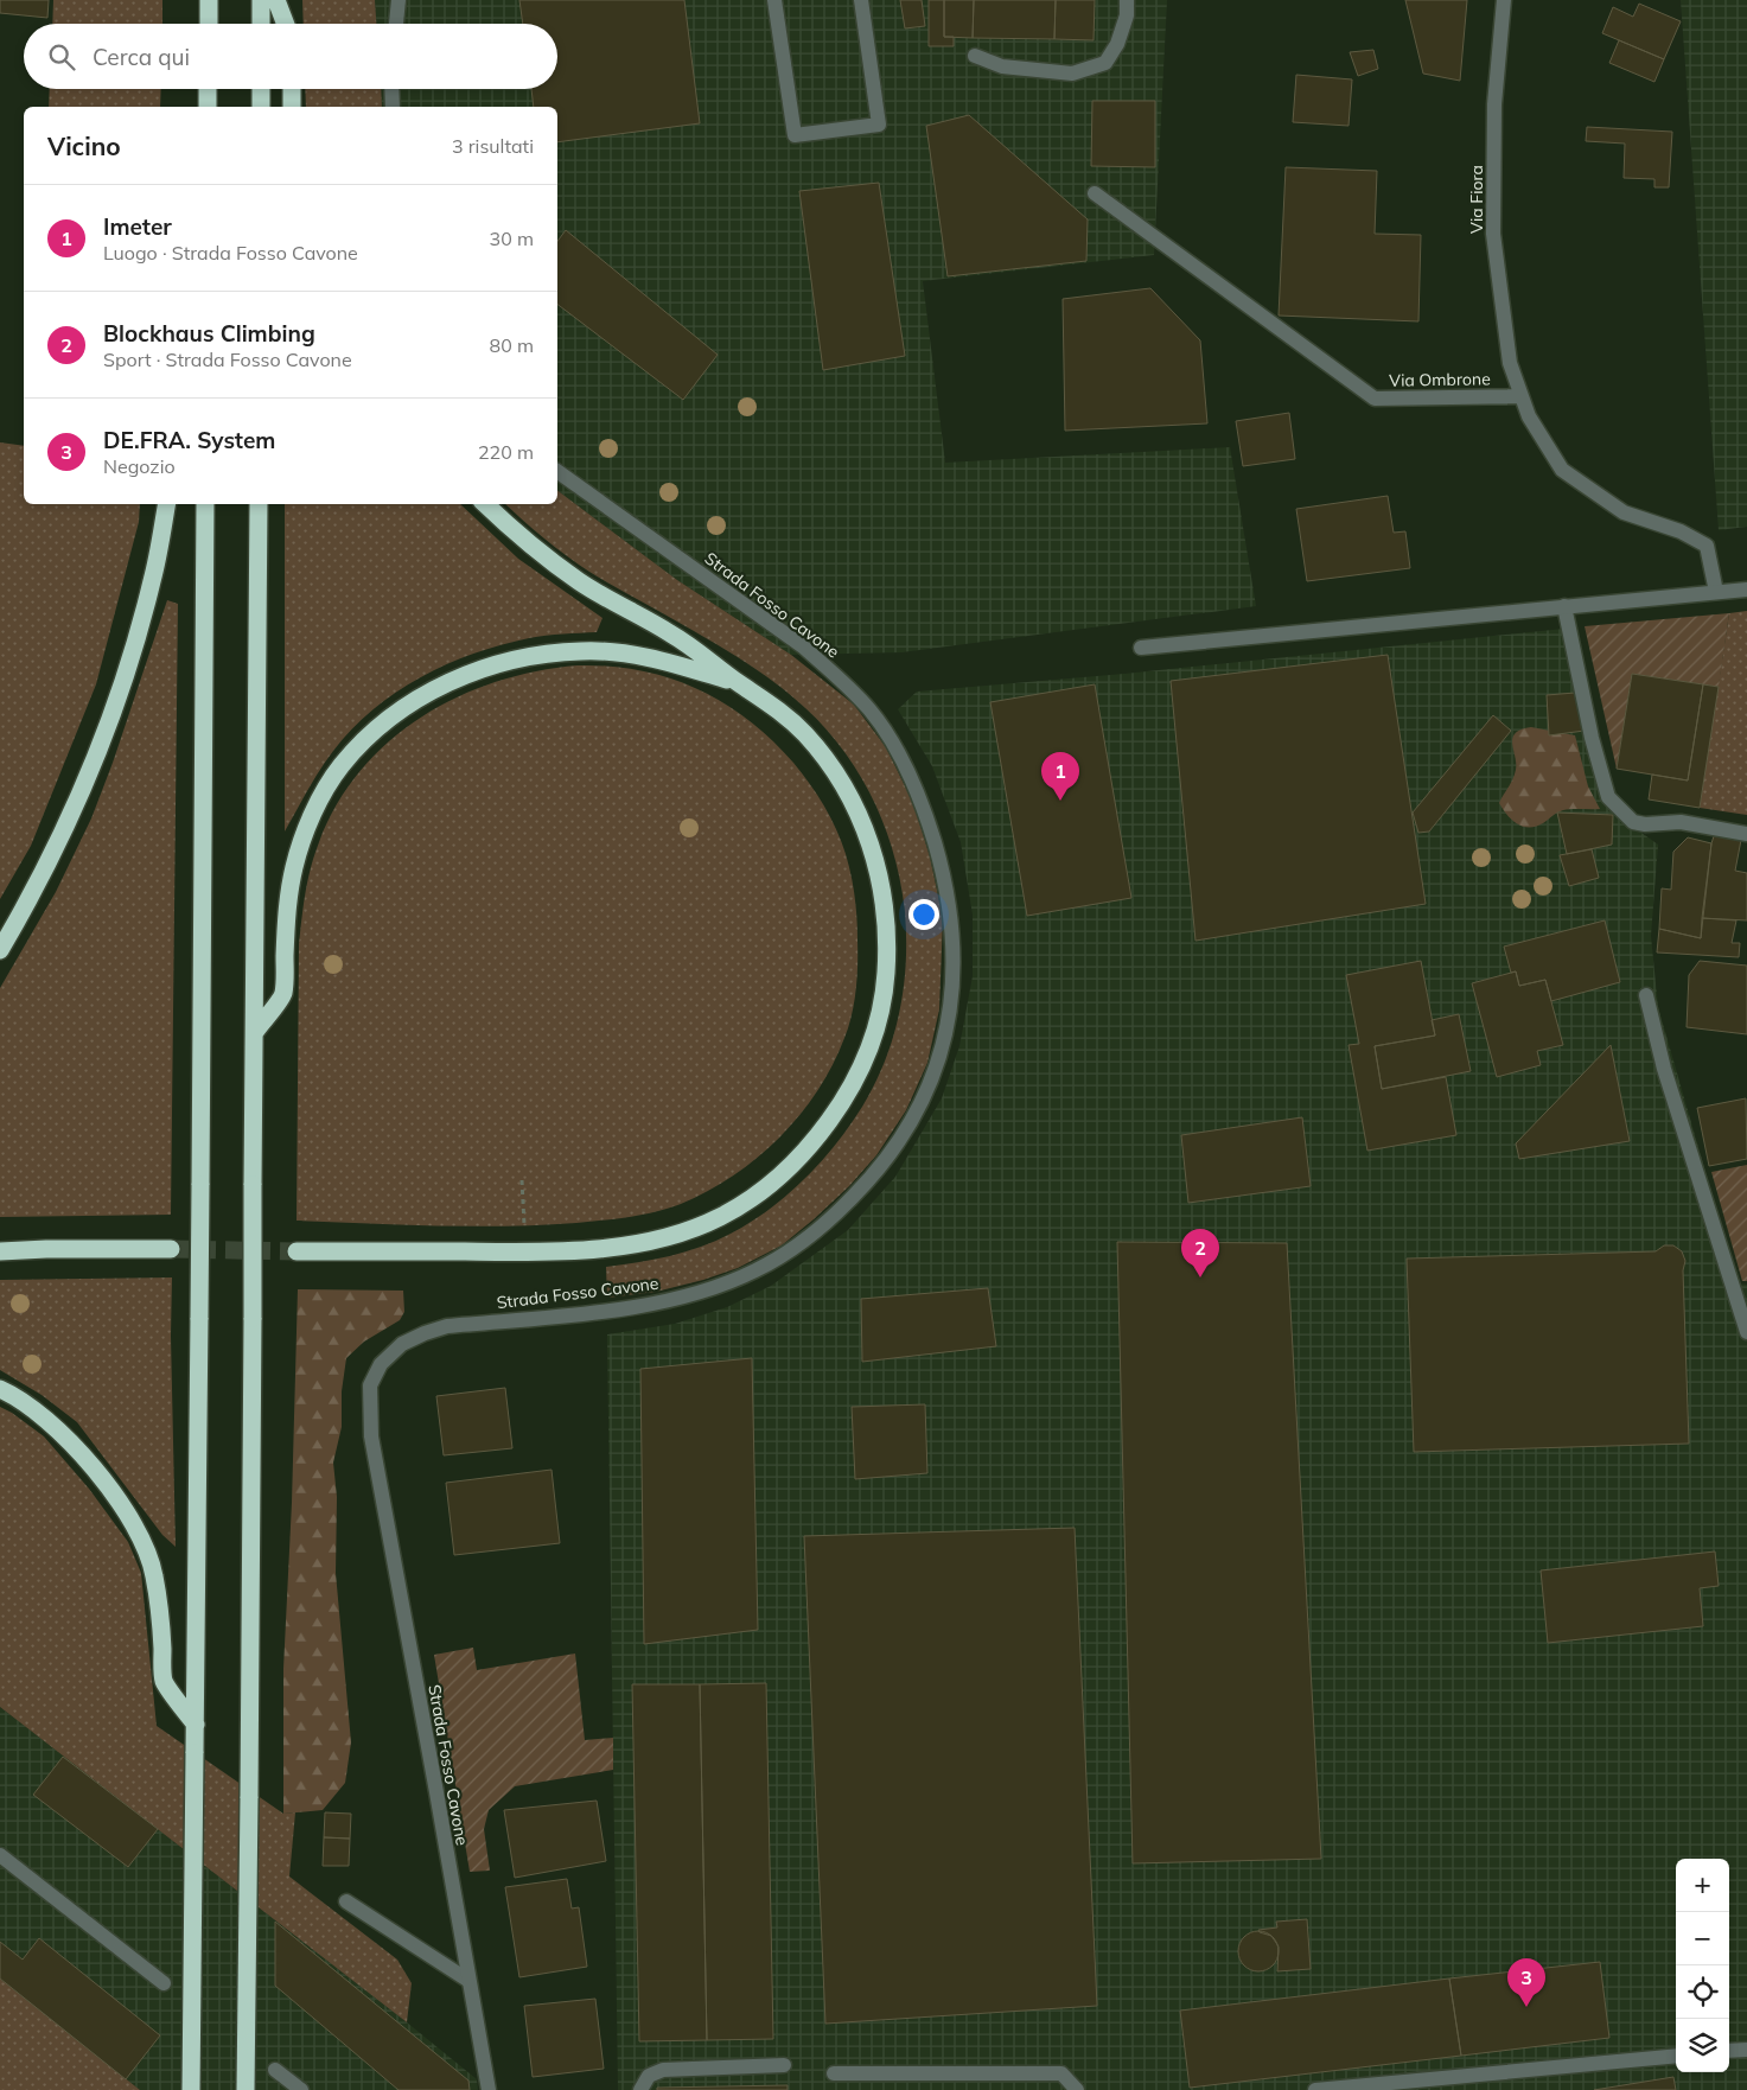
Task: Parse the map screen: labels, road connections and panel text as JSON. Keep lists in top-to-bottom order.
{
  "streets": {
    "street": ["Via Fiora", "Via Ombrone", "Strada Fosso Cavone"]
  },
  "crossings": [
    ["Via Fiora", "Via Ombrone"]
  ],
  "page": {
    "search": "Cerca qui",
    "heading": ["Vicino", "3 risultati"],
    "list": [
      {
        "mark": "1",
        "name": "Imeter",
        "note": "Luogo · Strada Fosso Cavone",
        "value": "30 m"
      },
      {
        "mark": "2",
        "name": "Blockhaus Climbing",
        "note": "Sport · Strada Fosso Cavone",
        "value": "80 m"
      },
      {
        "mark": "3",
        "name": "DE.FRA. System",
        "note": "Negozio",
        "value": "220 m"
      }
    ],
    "pins": ["1", "2", "3"],
    "map_buttons": ["+", "−"]
  }
}
